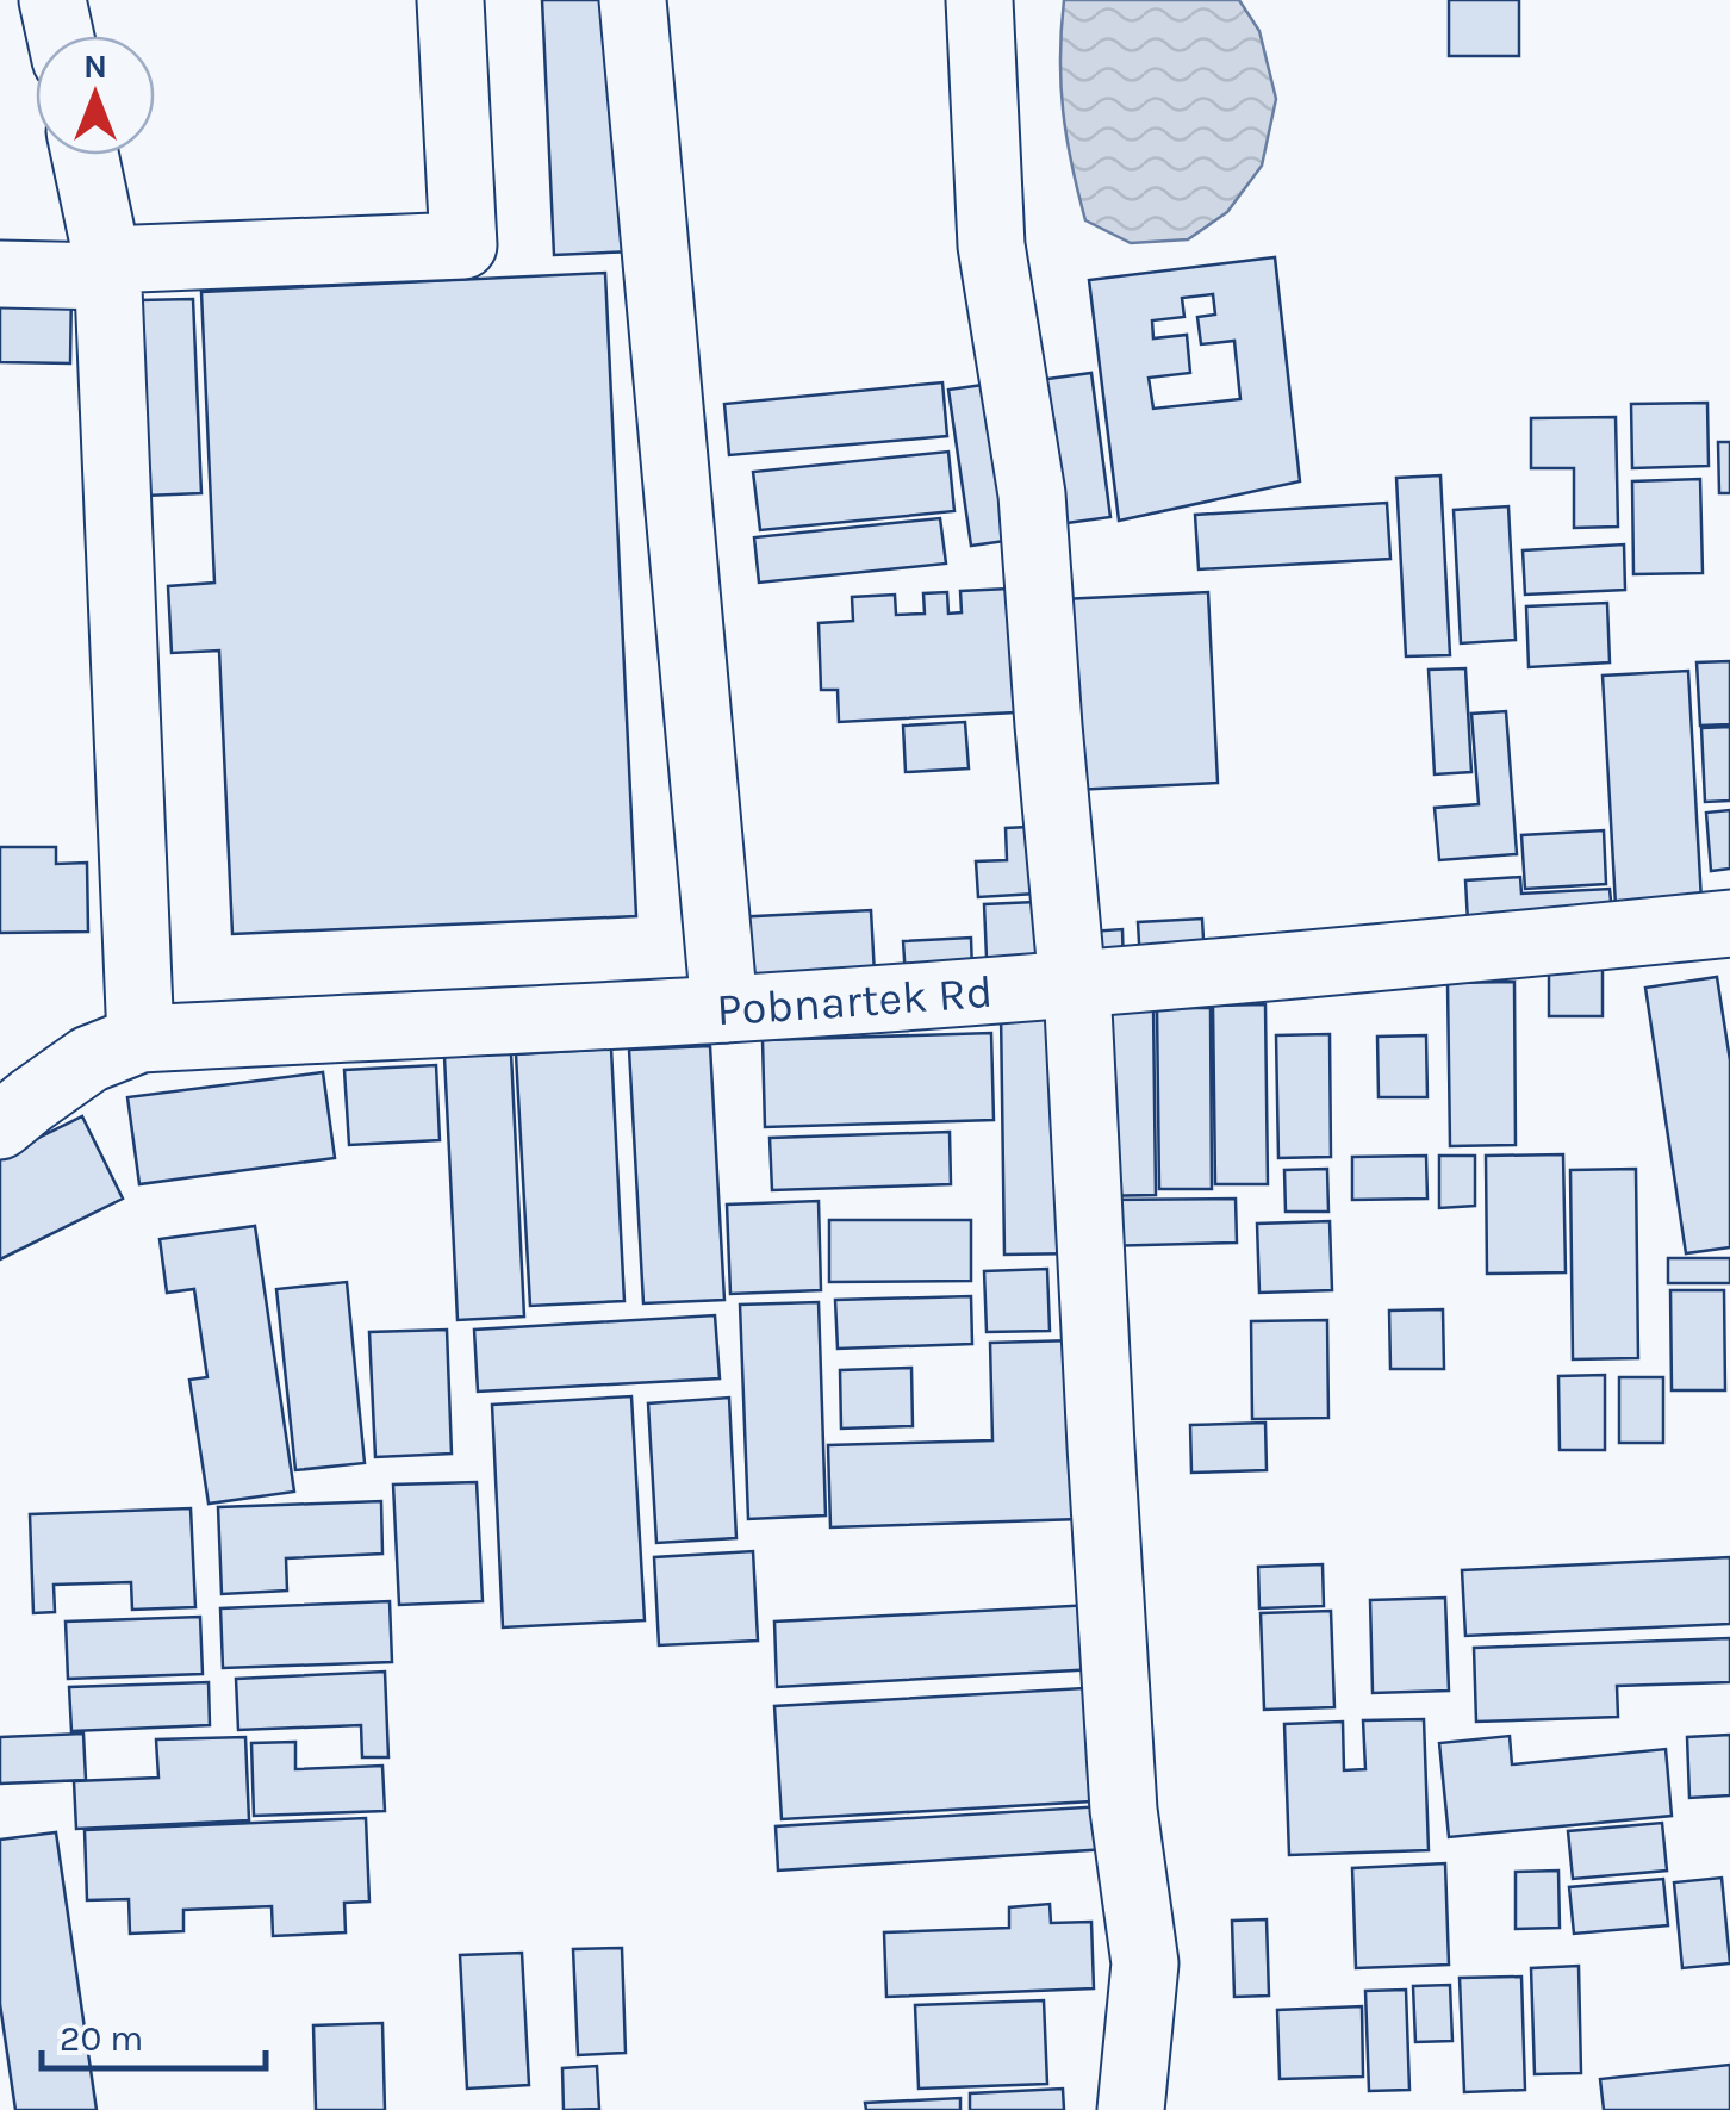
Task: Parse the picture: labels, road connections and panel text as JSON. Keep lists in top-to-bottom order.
{
  "streets": {
    "street": ["Pobnartek Rd"]
  },
  "scale_bar": "20 m",
  "north": "top"
}
